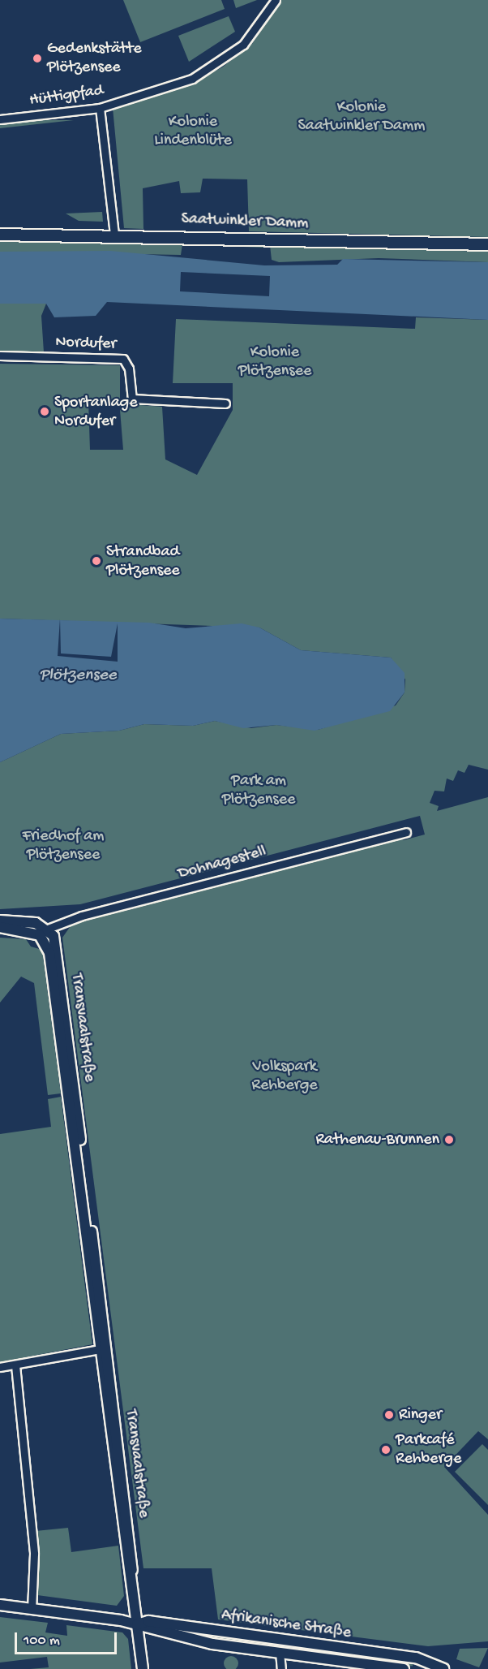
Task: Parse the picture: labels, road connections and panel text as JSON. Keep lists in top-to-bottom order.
{
  "streets": {
    "main road": ["Saatwinkler Damm"],
    "street": [
      "Hüttigpfad",
      "Nordufer",
      "Dohnagestell",
      "Transvaalstraße",
      "Afrikanische Straße"
    ]
  },
  "crossings": [
    ["Dohnagestell", "Transvaalstraße"],
    ["Transvaalstraße", "Afrikanische Straße"]
  ],
  "water": ["Plötzensee"],
  "parks": [
    "Kolonie Saatwinkler Damm",
    "Kolonie Lindenblüte",
    "Kolonie Plötzensee",
    "Park am Plötzensee",
    "Friedhof am Plötzensee",
    "Volkspark Rehberge"
  ],
  "places": [
    "Gedenkstätte Plötzensee",
    "Sportanlage Nordufer",
    "Strandbad Plötzensee",
    "Rathenau-Brunnen",
    "Ringer",
    "Parkcafé Rehberge"
  ],
  "scale_bar": "100 m"
}
